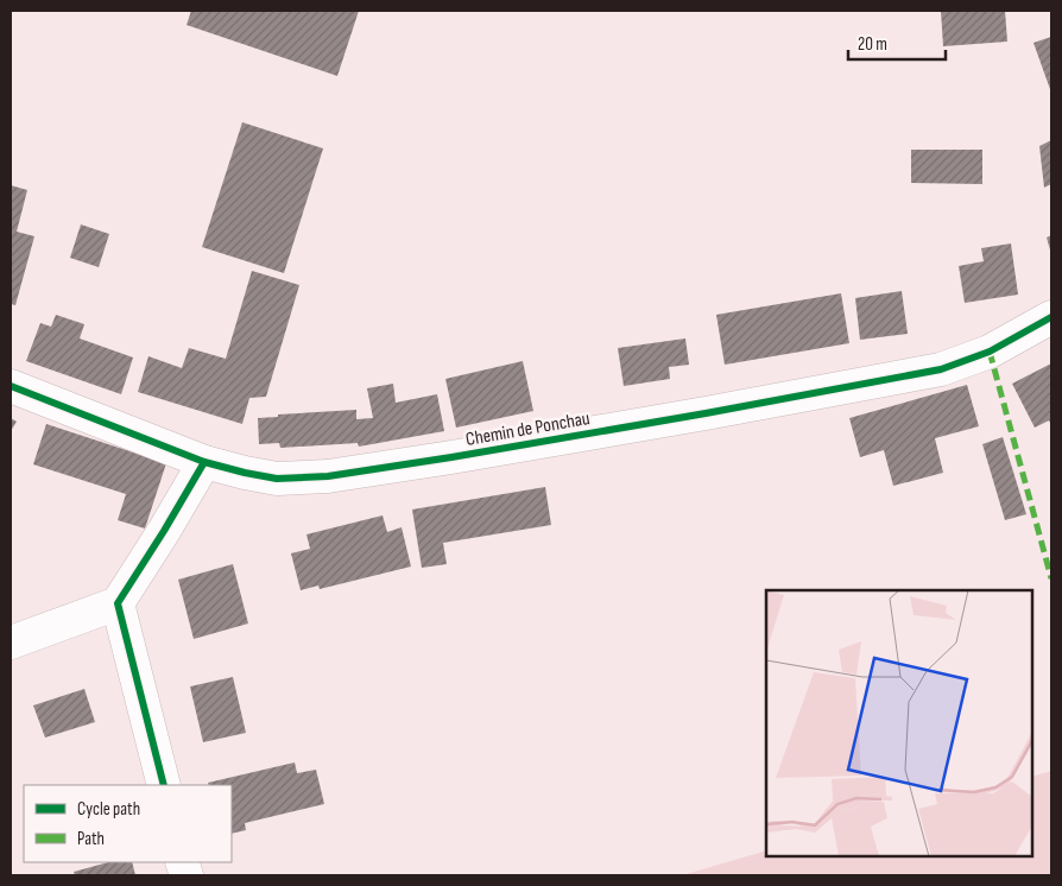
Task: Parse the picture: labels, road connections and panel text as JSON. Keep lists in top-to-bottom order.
{
  "streets": {
    "street": ["Chemin de Ponchau"]
  },
  "legend": ["Cycle path", "Path"],
  "scale_bar": "20 m"
}
